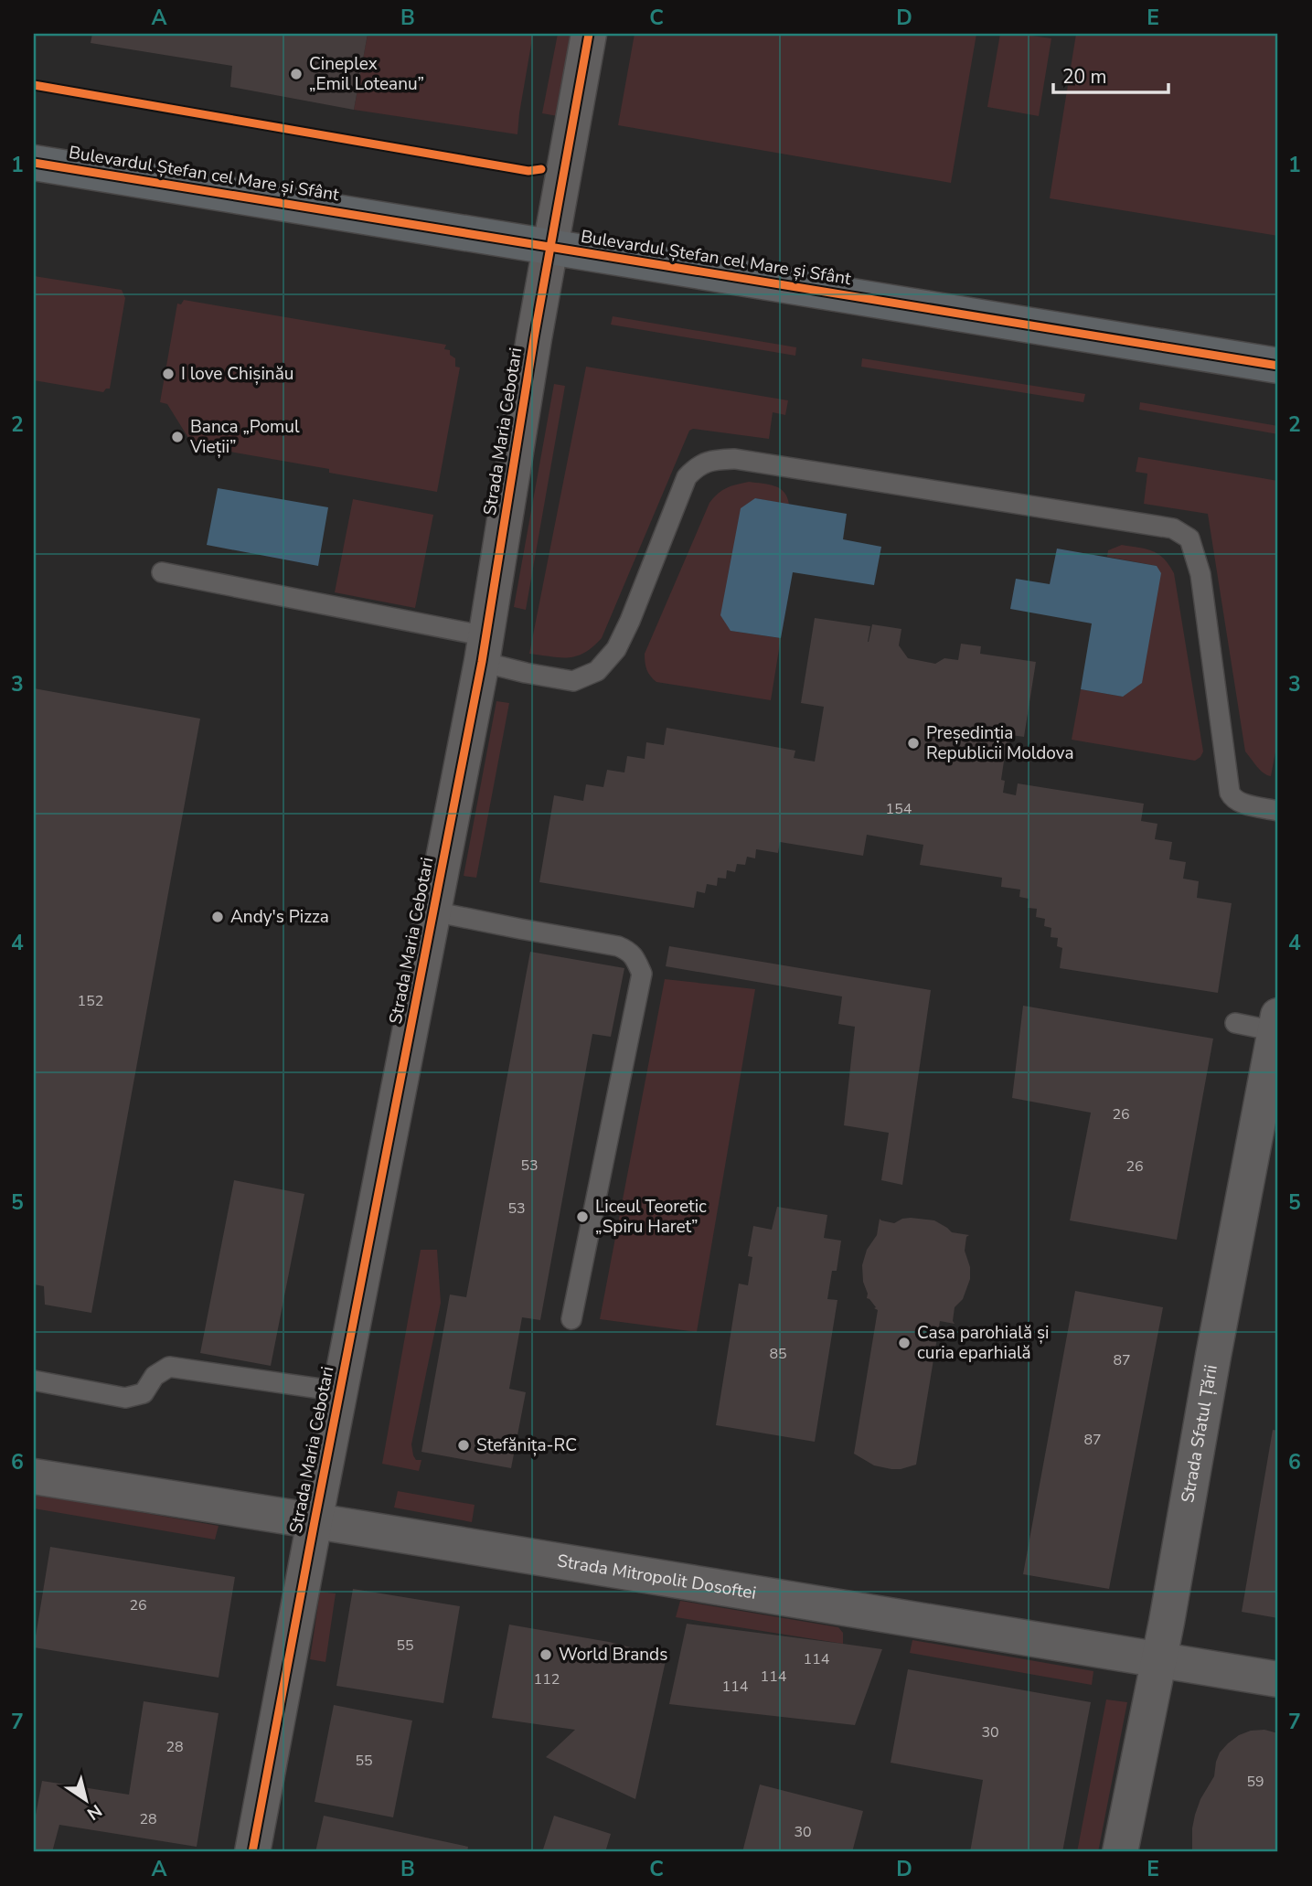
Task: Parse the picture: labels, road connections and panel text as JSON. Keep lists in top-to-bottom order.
{
  "streets": {
    "main road": ["Bulevardul Ștefan cel Mare și Sfânt"],
    "street": ["Strada Maria Cebotari", "Strada Sfatul Țării", "Strada Mitropolit Dosoftei"]
  },
  "crossings": [
    ["Bulevardul Ștefan cel Mare și Sfânt", "Strada Maria Cebotari"],
    ["Strada Maria Cebotari", "Strada Mitropolit Dosoftei"],
    ["Strada Sfatul Țării", "Strada Mitropolit Dosoftei"]
  ],
  "places": [
    "Cineplex „Emil Loteanu”",
    "I love Chișinău",
    "Banca „Pomul Vieții”",
    "Președinția Republicii Moldova",
    "Andy's Pizza",
    "Liceul Teoretic „Spiru Haret”",
    "Casa parohială și curia eparhială",
    "Stefănița-RC",
    "World Brands"
  ],
  "house_numbers": [
    "154",
    "152",
    "26",
    "53",
    "26",
    "53",
    "85",
    "87",
    "87",
    "26",
    "55",
    "114",
    "114",
    "112",
    "114",
    "30",
    "28",
    "55",
    "59",
    "28",
    "30"
  ],
  "scale_bar": "20 m",
  "north": "bottom right",
  "grid": {
    "columns": [
      "A",
      "B",
      "C",
      "D",
      "E"
    ],
    "rows": [
      "1",
      "2",
      "3",
      "4",
      "5",
      "6",
      "7"
    ]
  }
}
